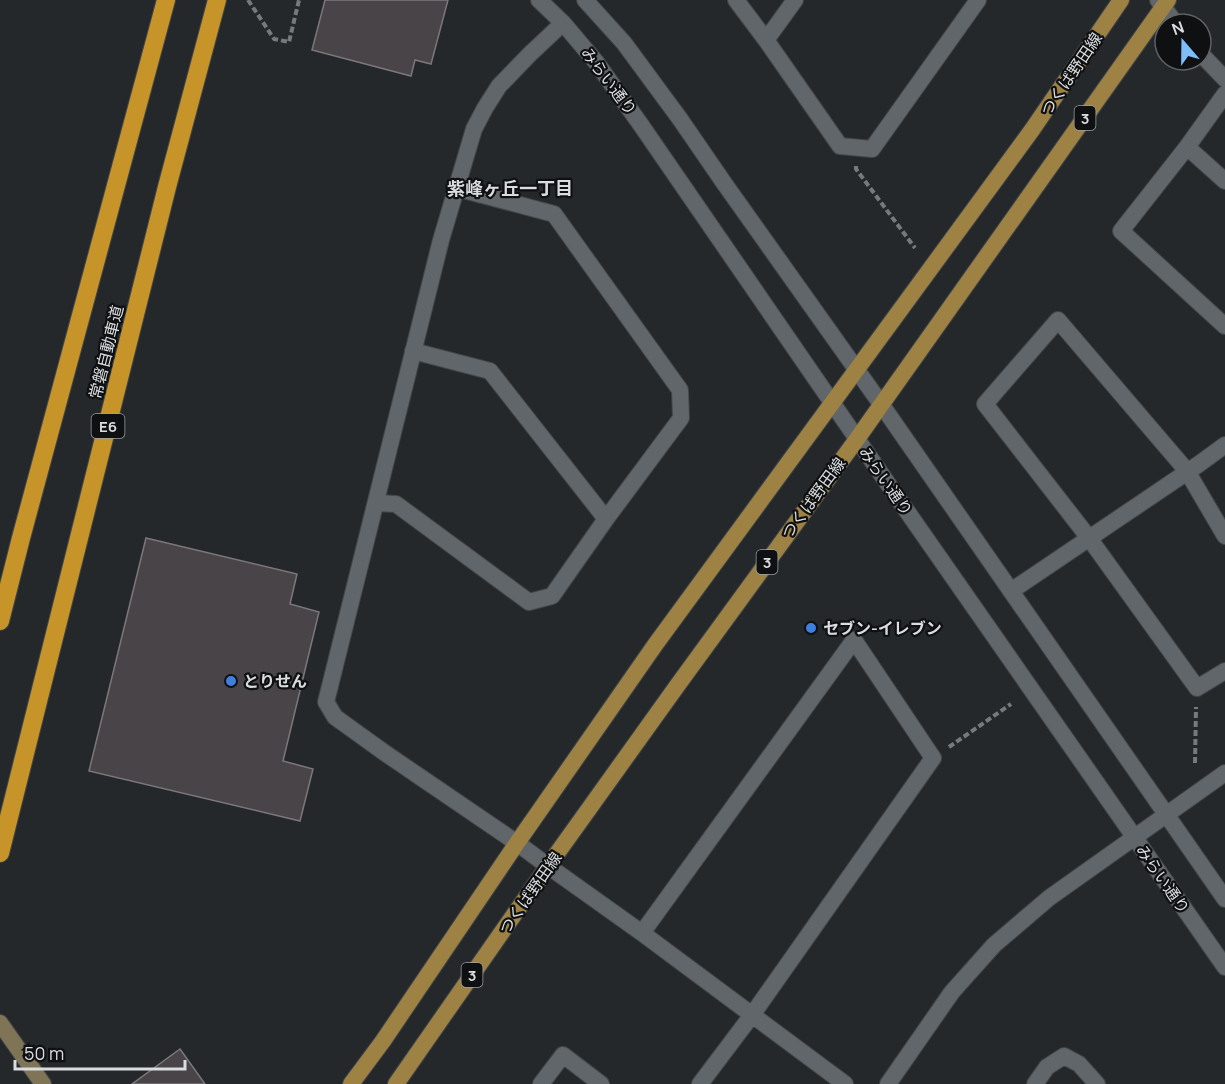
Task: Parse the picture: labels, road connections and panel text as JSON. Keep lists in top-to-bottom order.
{
  "streets": {
    "highway": ["常磐自動車道", "E6"],
    "main road": ["つくば野田線", "3"],
    "street": ["みらい通り"]
  },
  "crossings": [
    ["つくば野田線", "みらい通り"]
  ],
  "districts": ["紫峰ヶ丘一丁目"],
  "places": ["セブン-イレブン", "とりせん"],
  "scale_bar": "50 m",
  "north": "top"
}
